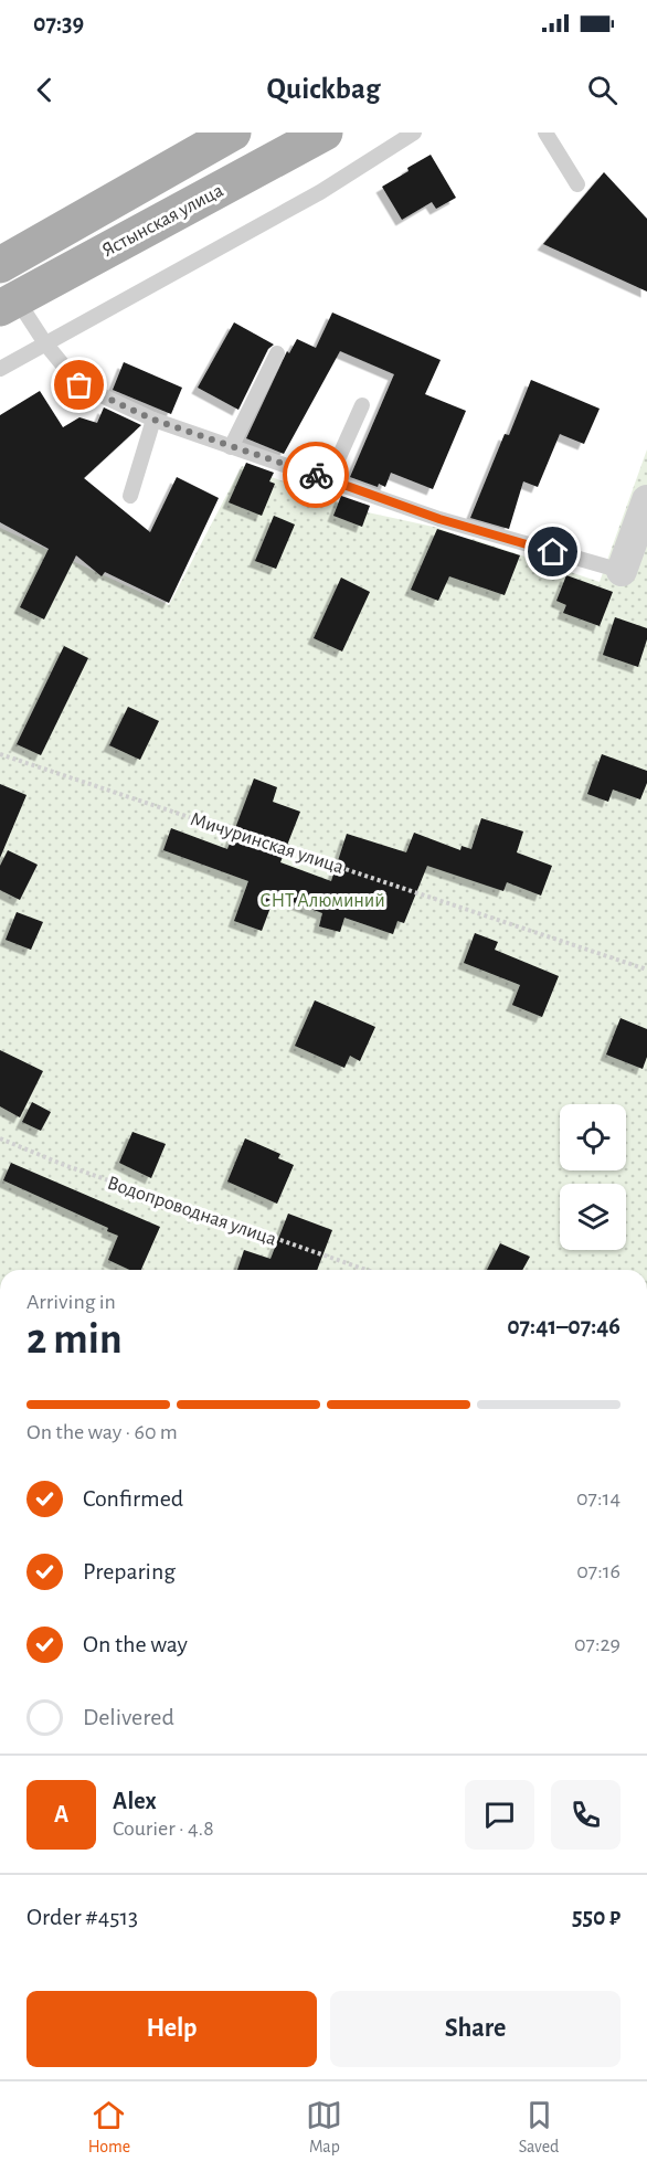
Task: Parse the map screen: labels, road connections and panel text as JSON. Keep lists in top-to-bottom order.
{
  "streets": {
    "main road": ["Ястынская улица"],
    "path": ["Мичуринская улица", "Водопроводная улица"]
  },
  "parks": ["СНТ Алюминий"],
  "page": {
    "status": "07:39",
    "header": "Quickbag",
    "heading": ["2 min", "Arriving in", "07:41–07:46"],
    "panel": [
      "Alex",
      "Courier · 4.8",
      "Order #4513",
      "550 ₽"
    ],
    "bar": "On the way · 60 m",
    "list": [
      ["Confirmed", "07:14"],
      ["Preparing", "07:16"],
      ["On the way", "07:29"],
      "Delivered"
    ],
    "round": "A",
    "buttons": ["Help", "Share"],
    "tabs": ["Home", "Map", "Saved"]
  }
}
